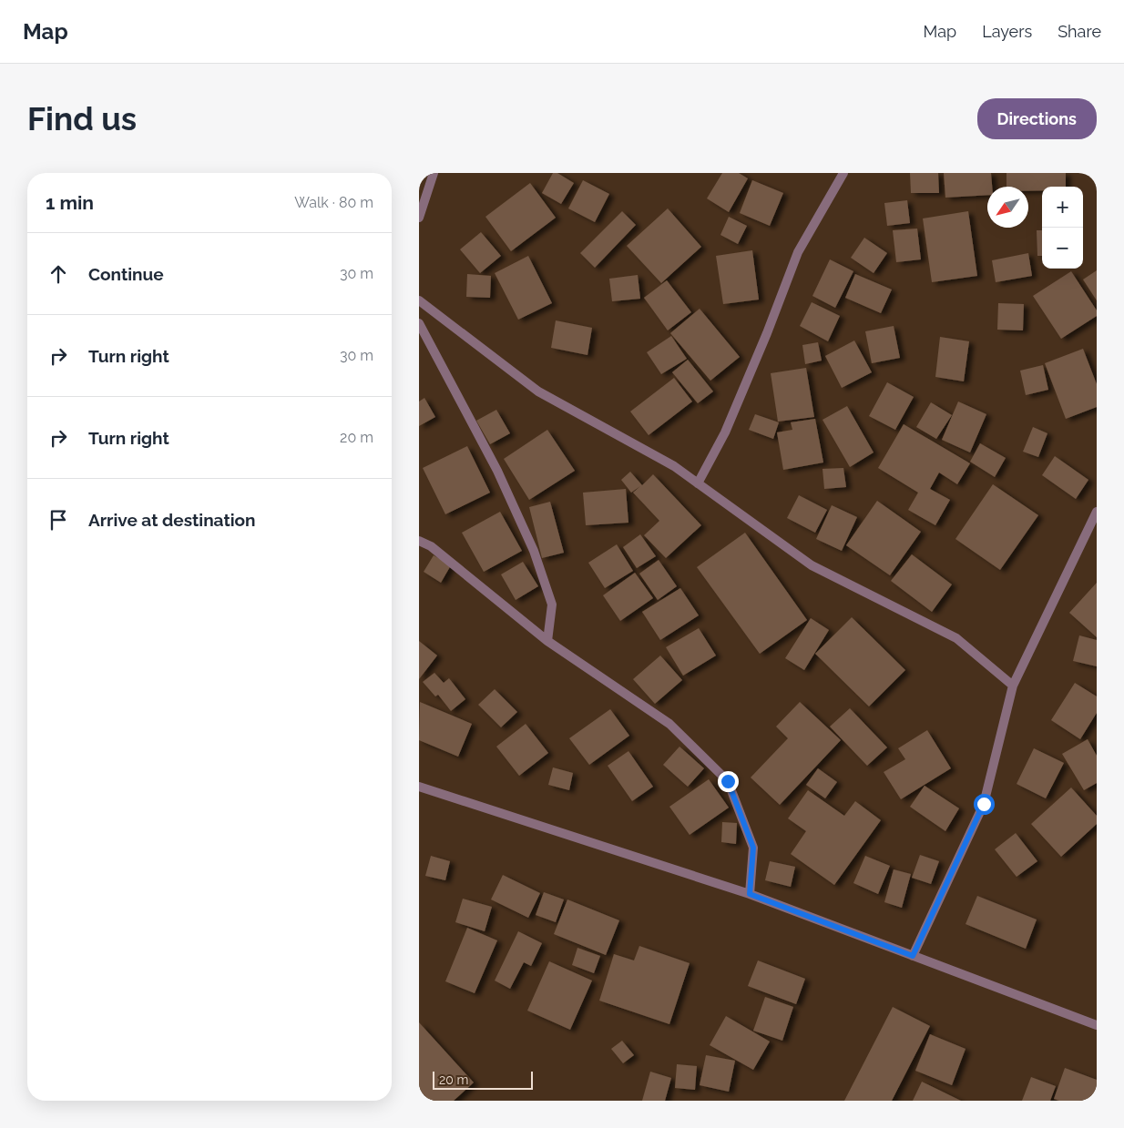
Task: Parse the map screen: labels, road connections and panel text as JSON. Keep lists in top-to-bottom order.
{
  "scale_bar": "20 m",
  "north": "bottom left",
  "page": {
    "header": "Map",
    "nav": ["Map", "Layers", "Share"],
    "buttons": "Directions",
    "title": "Find us",
    "heading": ["1 min", "Walk · 80 m"],
    "map_buttons": ["+", "−"],
    "list": [
      ["Continue", "30 m"],
      ["Turn right", "30 m"],
      ["Turn right", "20 m"],
      "Arrive at destination"
    ],
    "scale": "20 m"
  }
}
